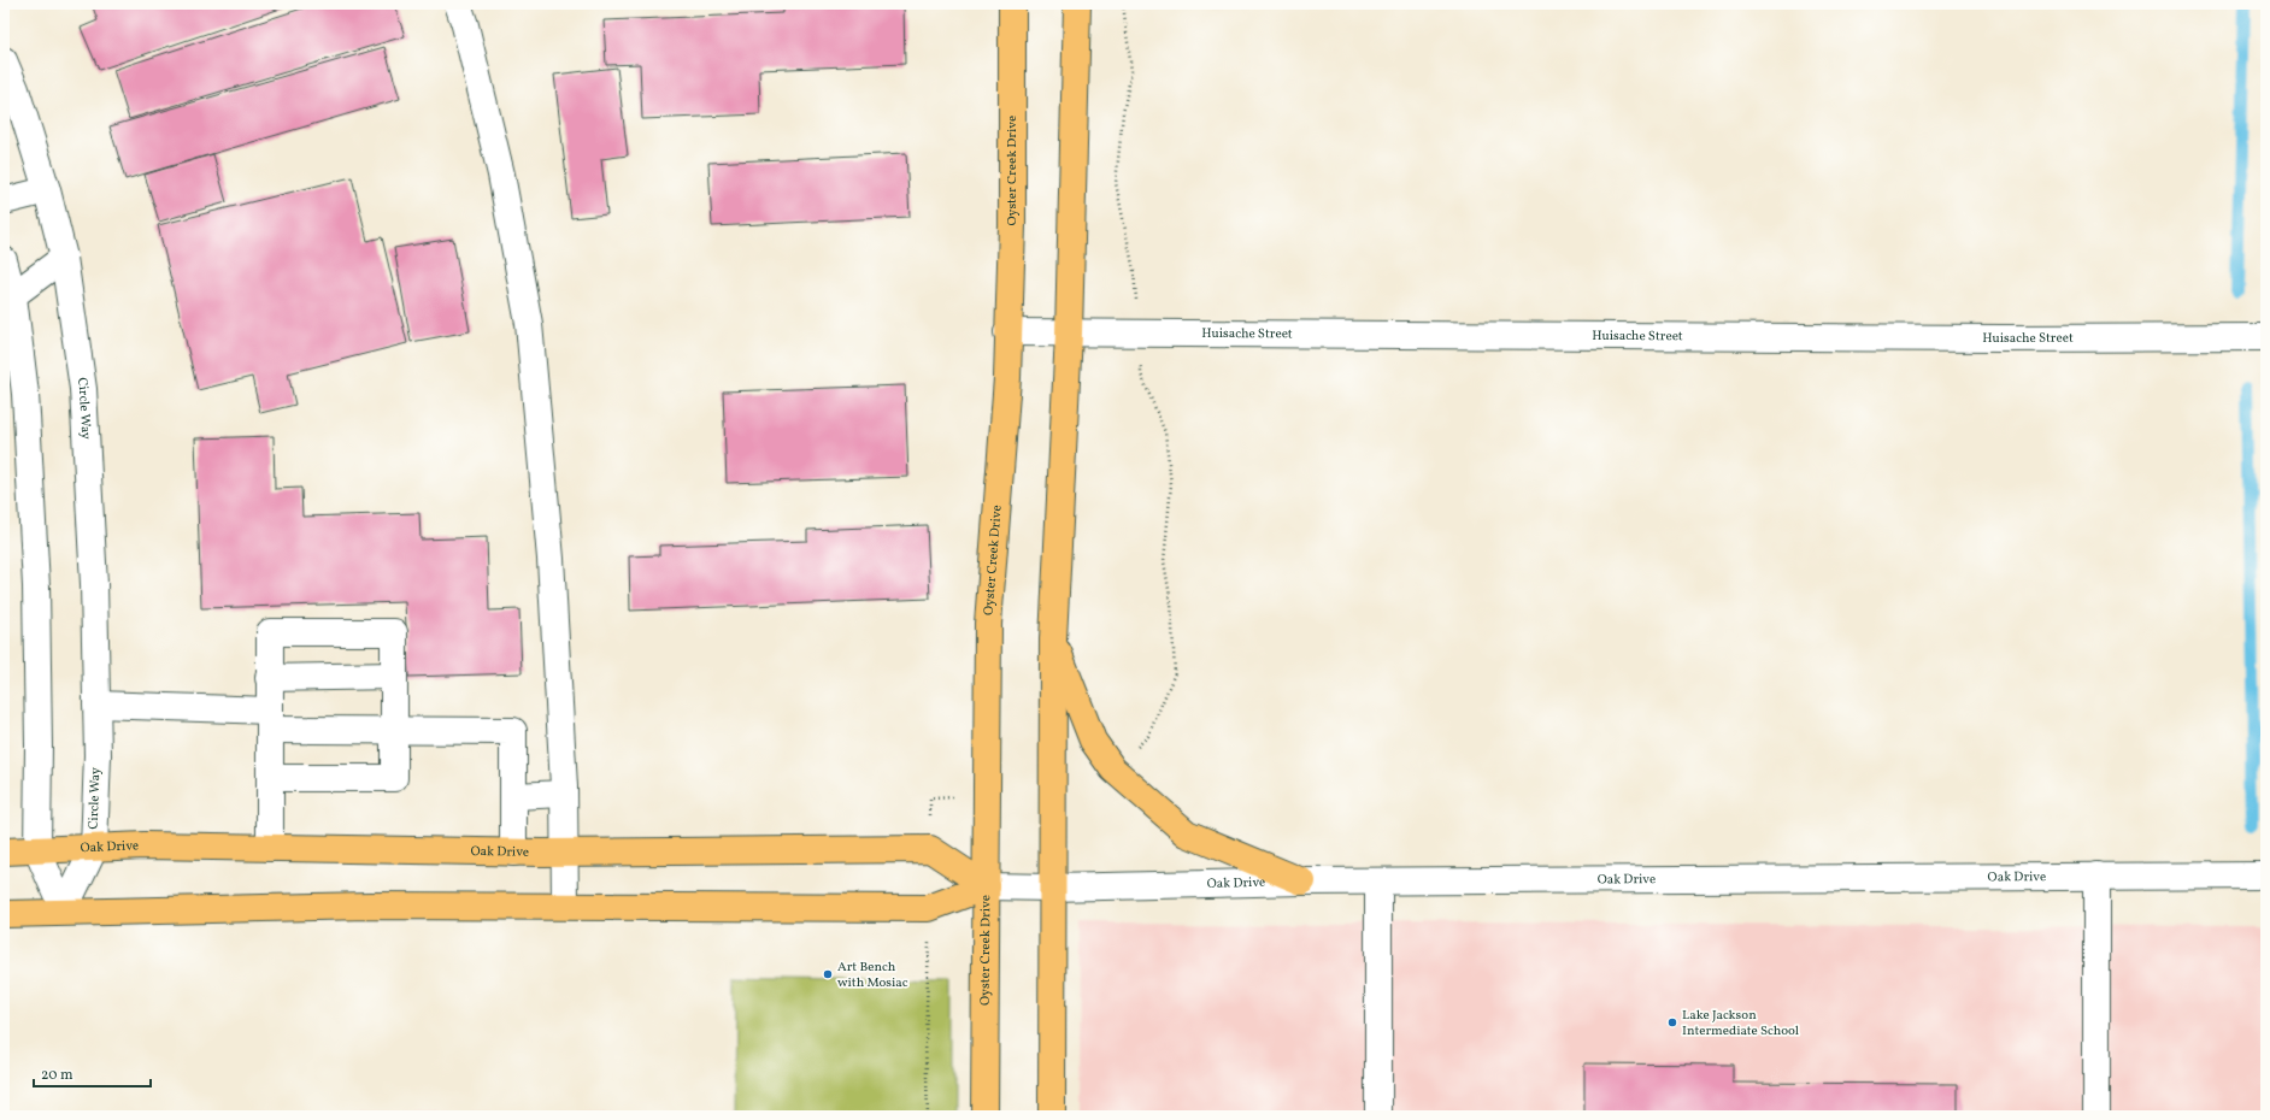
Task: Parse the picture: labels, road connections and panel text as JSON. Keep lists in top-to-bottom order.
{
  "streets": {
    "main road": ["Oyster Creek Drive", "Oak Drive"],
    "street": ["Huisache Street", "Circle Way"]
  },
  "crossings": [
    ["Oyster Creek Drive", "Huisache Street"],
    ["Oyster Creek Drive", "Oak Drive"],
    ["Circle Way", "Oak Drive"]
  ],
  "places": ["Art Bench with Mosiac", "Lake Jackson Intermediate School"],
  "scale_bar": "20 m"
}
